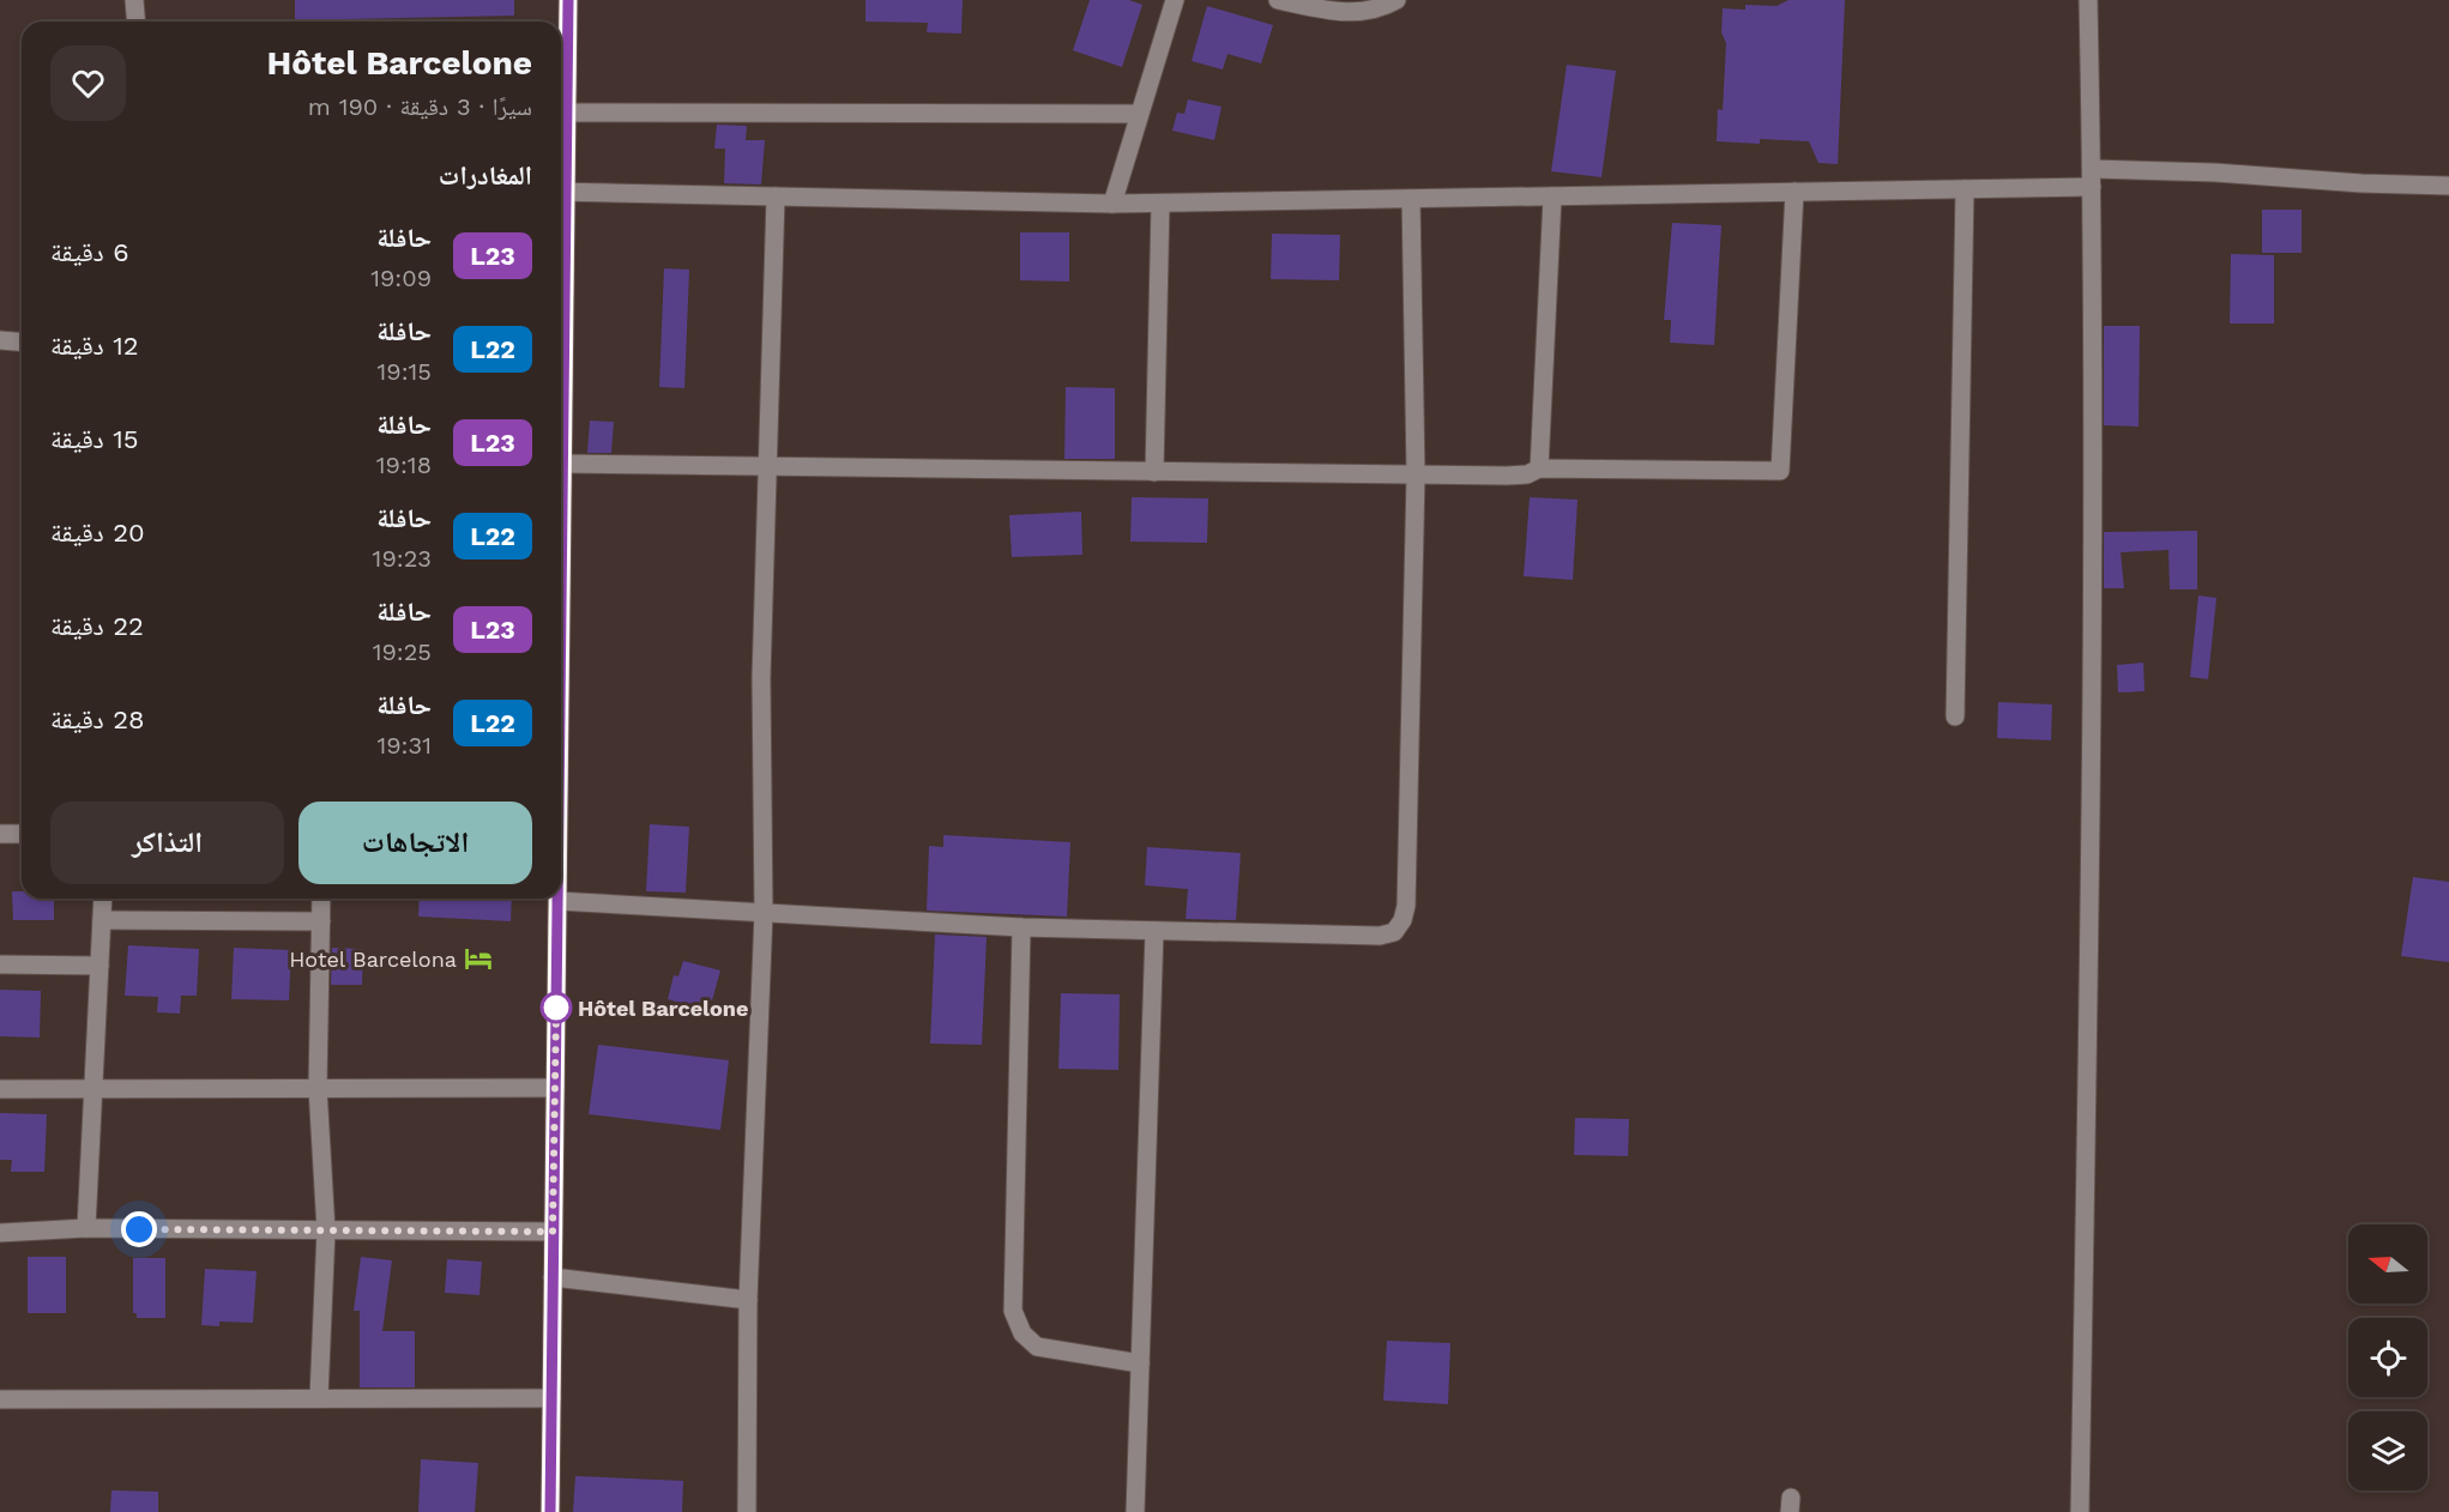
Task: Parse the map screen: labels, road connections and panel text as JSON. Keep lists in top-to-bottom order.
{
  "places": {
    "hotel": ["Hotel Barcelona"],
    "other": ["Hôtel Barcelone"]
  },
  "lines": ["bus line L23"],
  "north": "left",
  "page": {
    "heading": [
      ["Hôtel Barcelone", "سيرًا · 3 دقيقة · 190 m"],
      "المغادرات"
    ],
    "list": [
      {
        "mark": "L23",
        "name": "حافلة",
        "note": "19:09",
        "value": "6 دقيقة"
      },
      {
        "mark": "L22",
        "name": "حافلة",
        "note": "19:15",
        "value": "12 دقيقة"
      },
      {
        "mark": "L23",
        "name": "حافلة",
        "note": "19:18",
        "value": "15 دقيقة"
      },
      {
        "mark": "L22",
        "name": "حافلة",
        "note": "19:23",
        "value": "20 دقيقة"
      },
      {
        "mark": "L23",
        "name": "حافلة",
        "note": "19:25",
        "value": "22 دقيقة"
      },
      {
        "mark": "L22",
        "name": "حافلة",
        "note": "19:31",
        "value": "28 دقيقة"
      }
    ],
    "buttons": ["الاتجاهات", "التذاكر"]
  }
}
